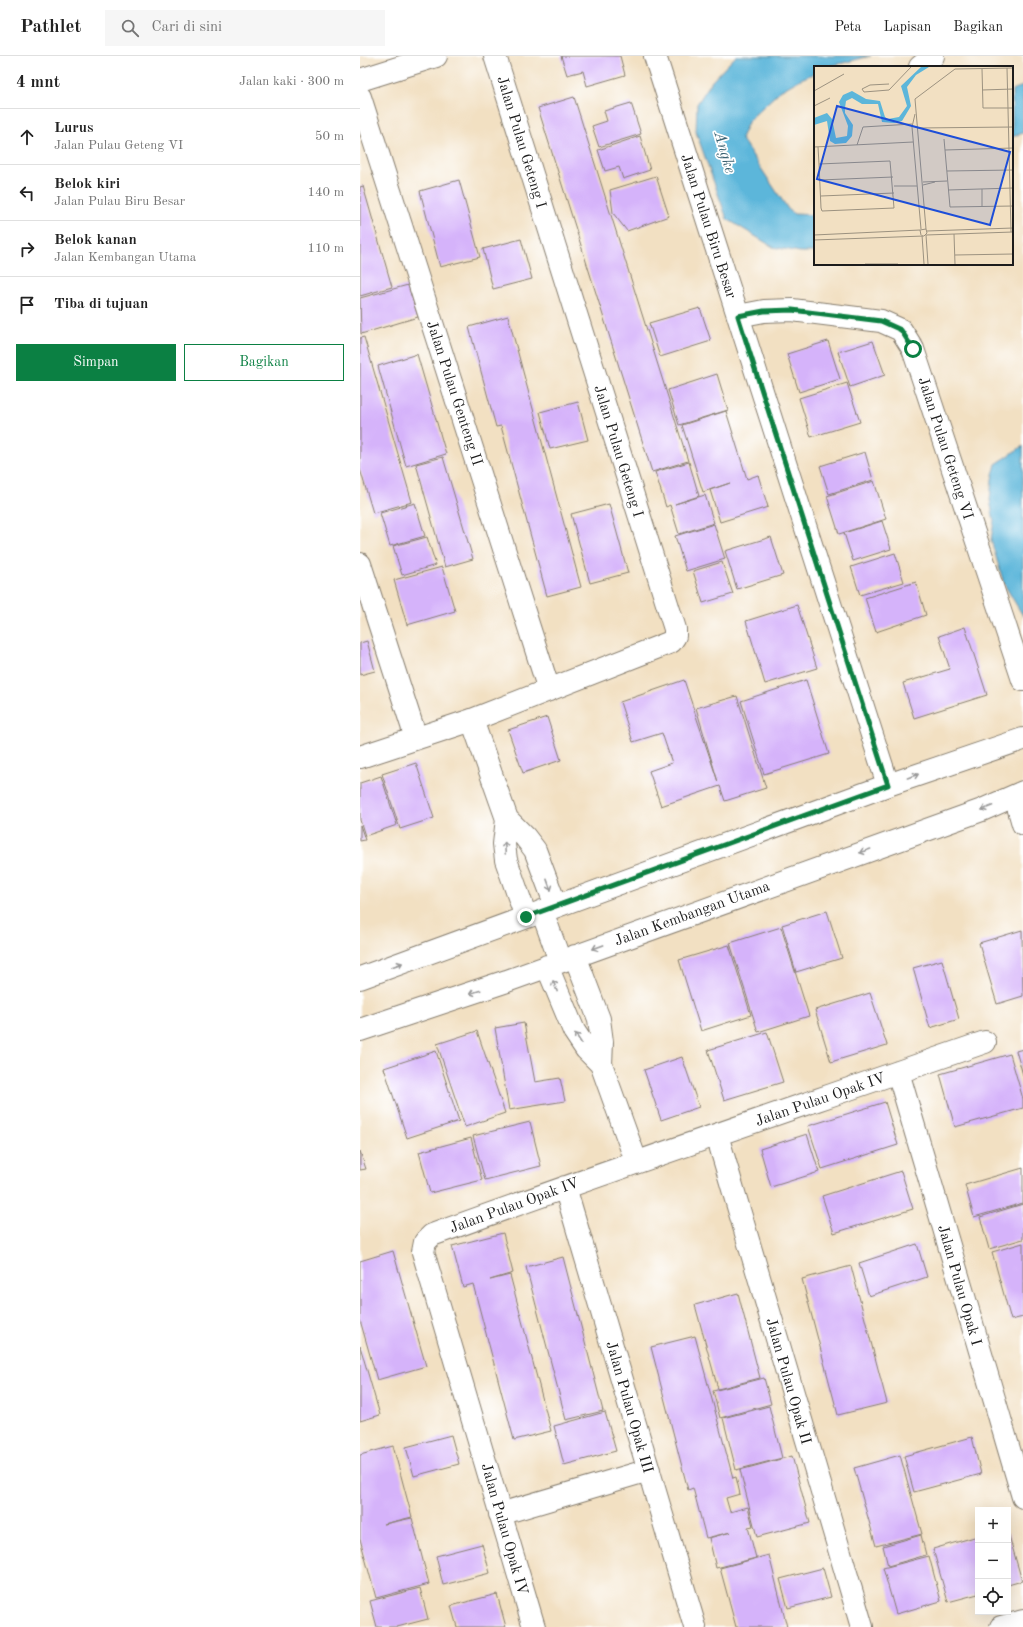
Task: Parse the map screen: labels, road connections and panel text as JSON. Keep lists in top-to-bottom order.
{
  "streets": {
    "street": [
      "Jalan Pulau Geteng I",
      "Jalan Pulau Biru Besar",
      "Jalan Pulau Genteng II",
      "Jalan Pulau Geteng VI",
      "Jalan Kembangan Utama",
      "Jalan Pulau Opak IV",
      "Jalan Pulau Opak I",
      "Jalan Pulau Opak II",
      "Jalan Pulau Opak III"
    ]
  },
  "crossings": [
    ["Jalan Pulau Geteng I", "Jalan Pulau Genteng II"],
    ["Jalan Pulau Biru Besar", "Jalan Pulau Geteng VI"],
    ["Jalan Pulau Opak IV", "Jalan Pulau Opak I"],
    ["Jalan Pulau Opak IV", "Jalan Pulau Opak II"],
    ["Jalan Pulau Opak IV", "Jalan Pulau Opak III"]
  ],
  "water": ["Angke"],
  "page": {
    "header": "Pathlet",
    "search": "Cari di sini",
    "nav": ["Peta", "Lapisan", "Bagikan"],
    "heading": ["4 mnt", "Jalan kaki · 300 m"],
    "list": [
      ["Lurus", "Jalan Pulau Geteng VI", "50 m"],
      ["Belok kiri", "Jalan Pulau Biru Besar", "140 m"],
      ["Belok kanan", "Jalan Kembangan Utama", "110 m"],
      "Tiba di tujuan"
    ],
    "buttons": ["Simpan", "Bagikan"],
    "map_buttons": ["+", "−"]
  }
}
